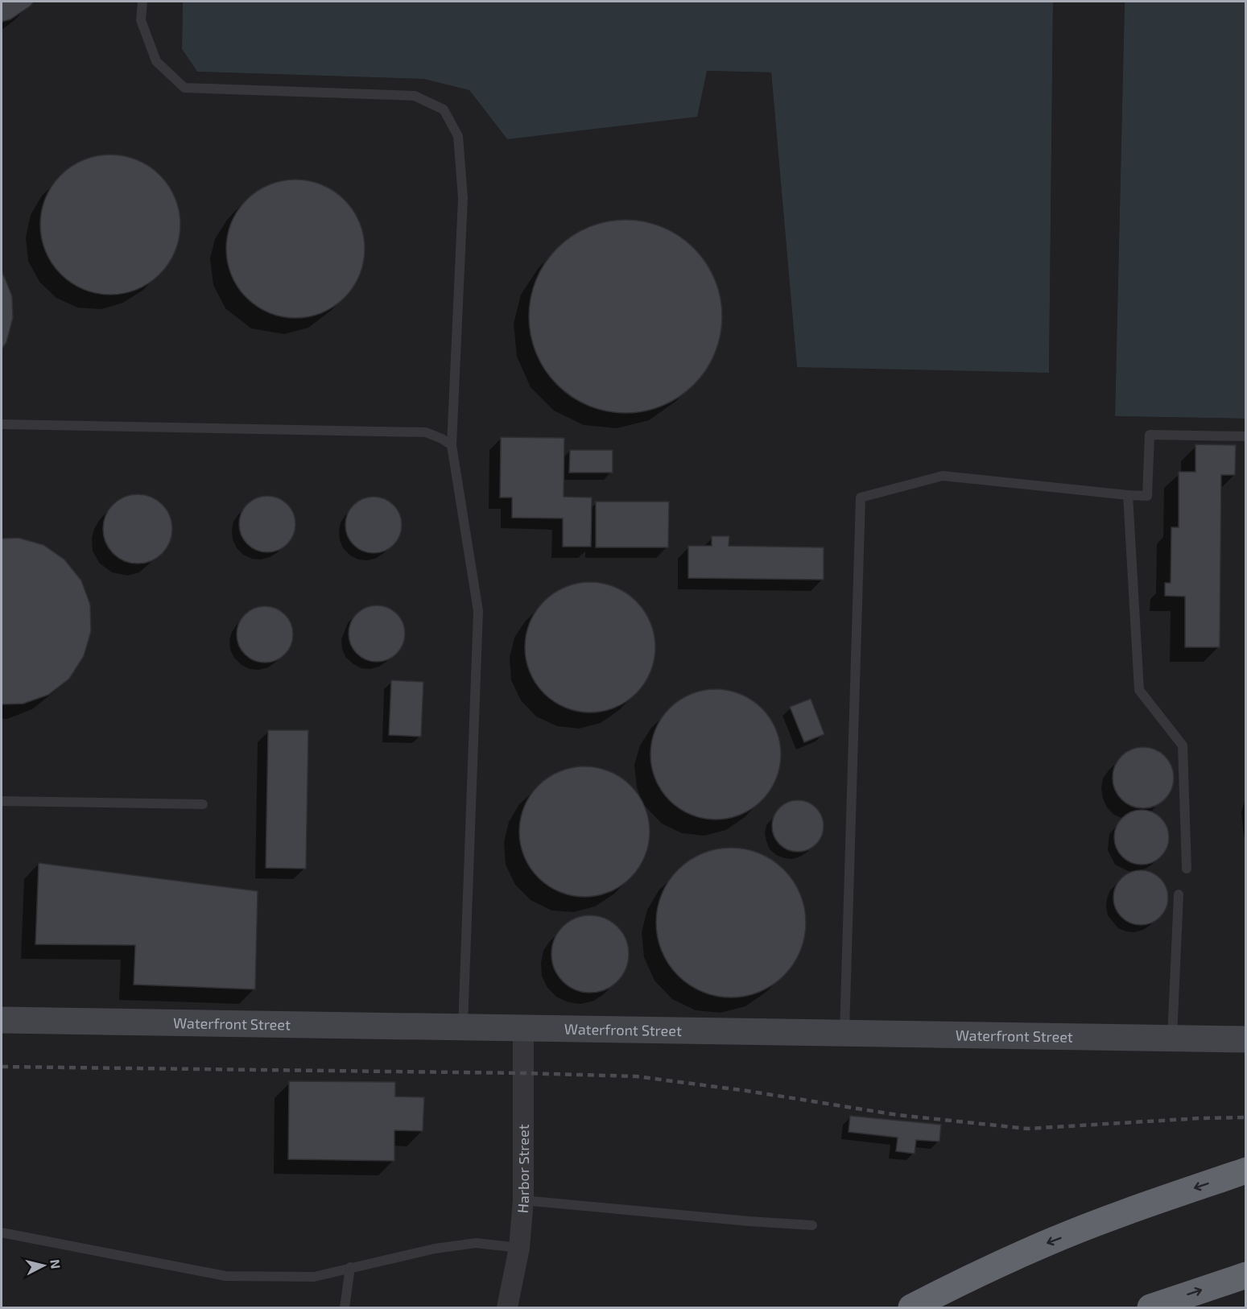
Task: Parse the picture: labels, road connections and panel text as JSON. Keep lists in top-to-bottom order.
{
  "streets": {
    "street": ["Waterfront Street", "Harbor Street"]
  },
  "crossings": [
    ["Waterfront Street", "Harbor Street"]
  ],
  "north": "right"
}
